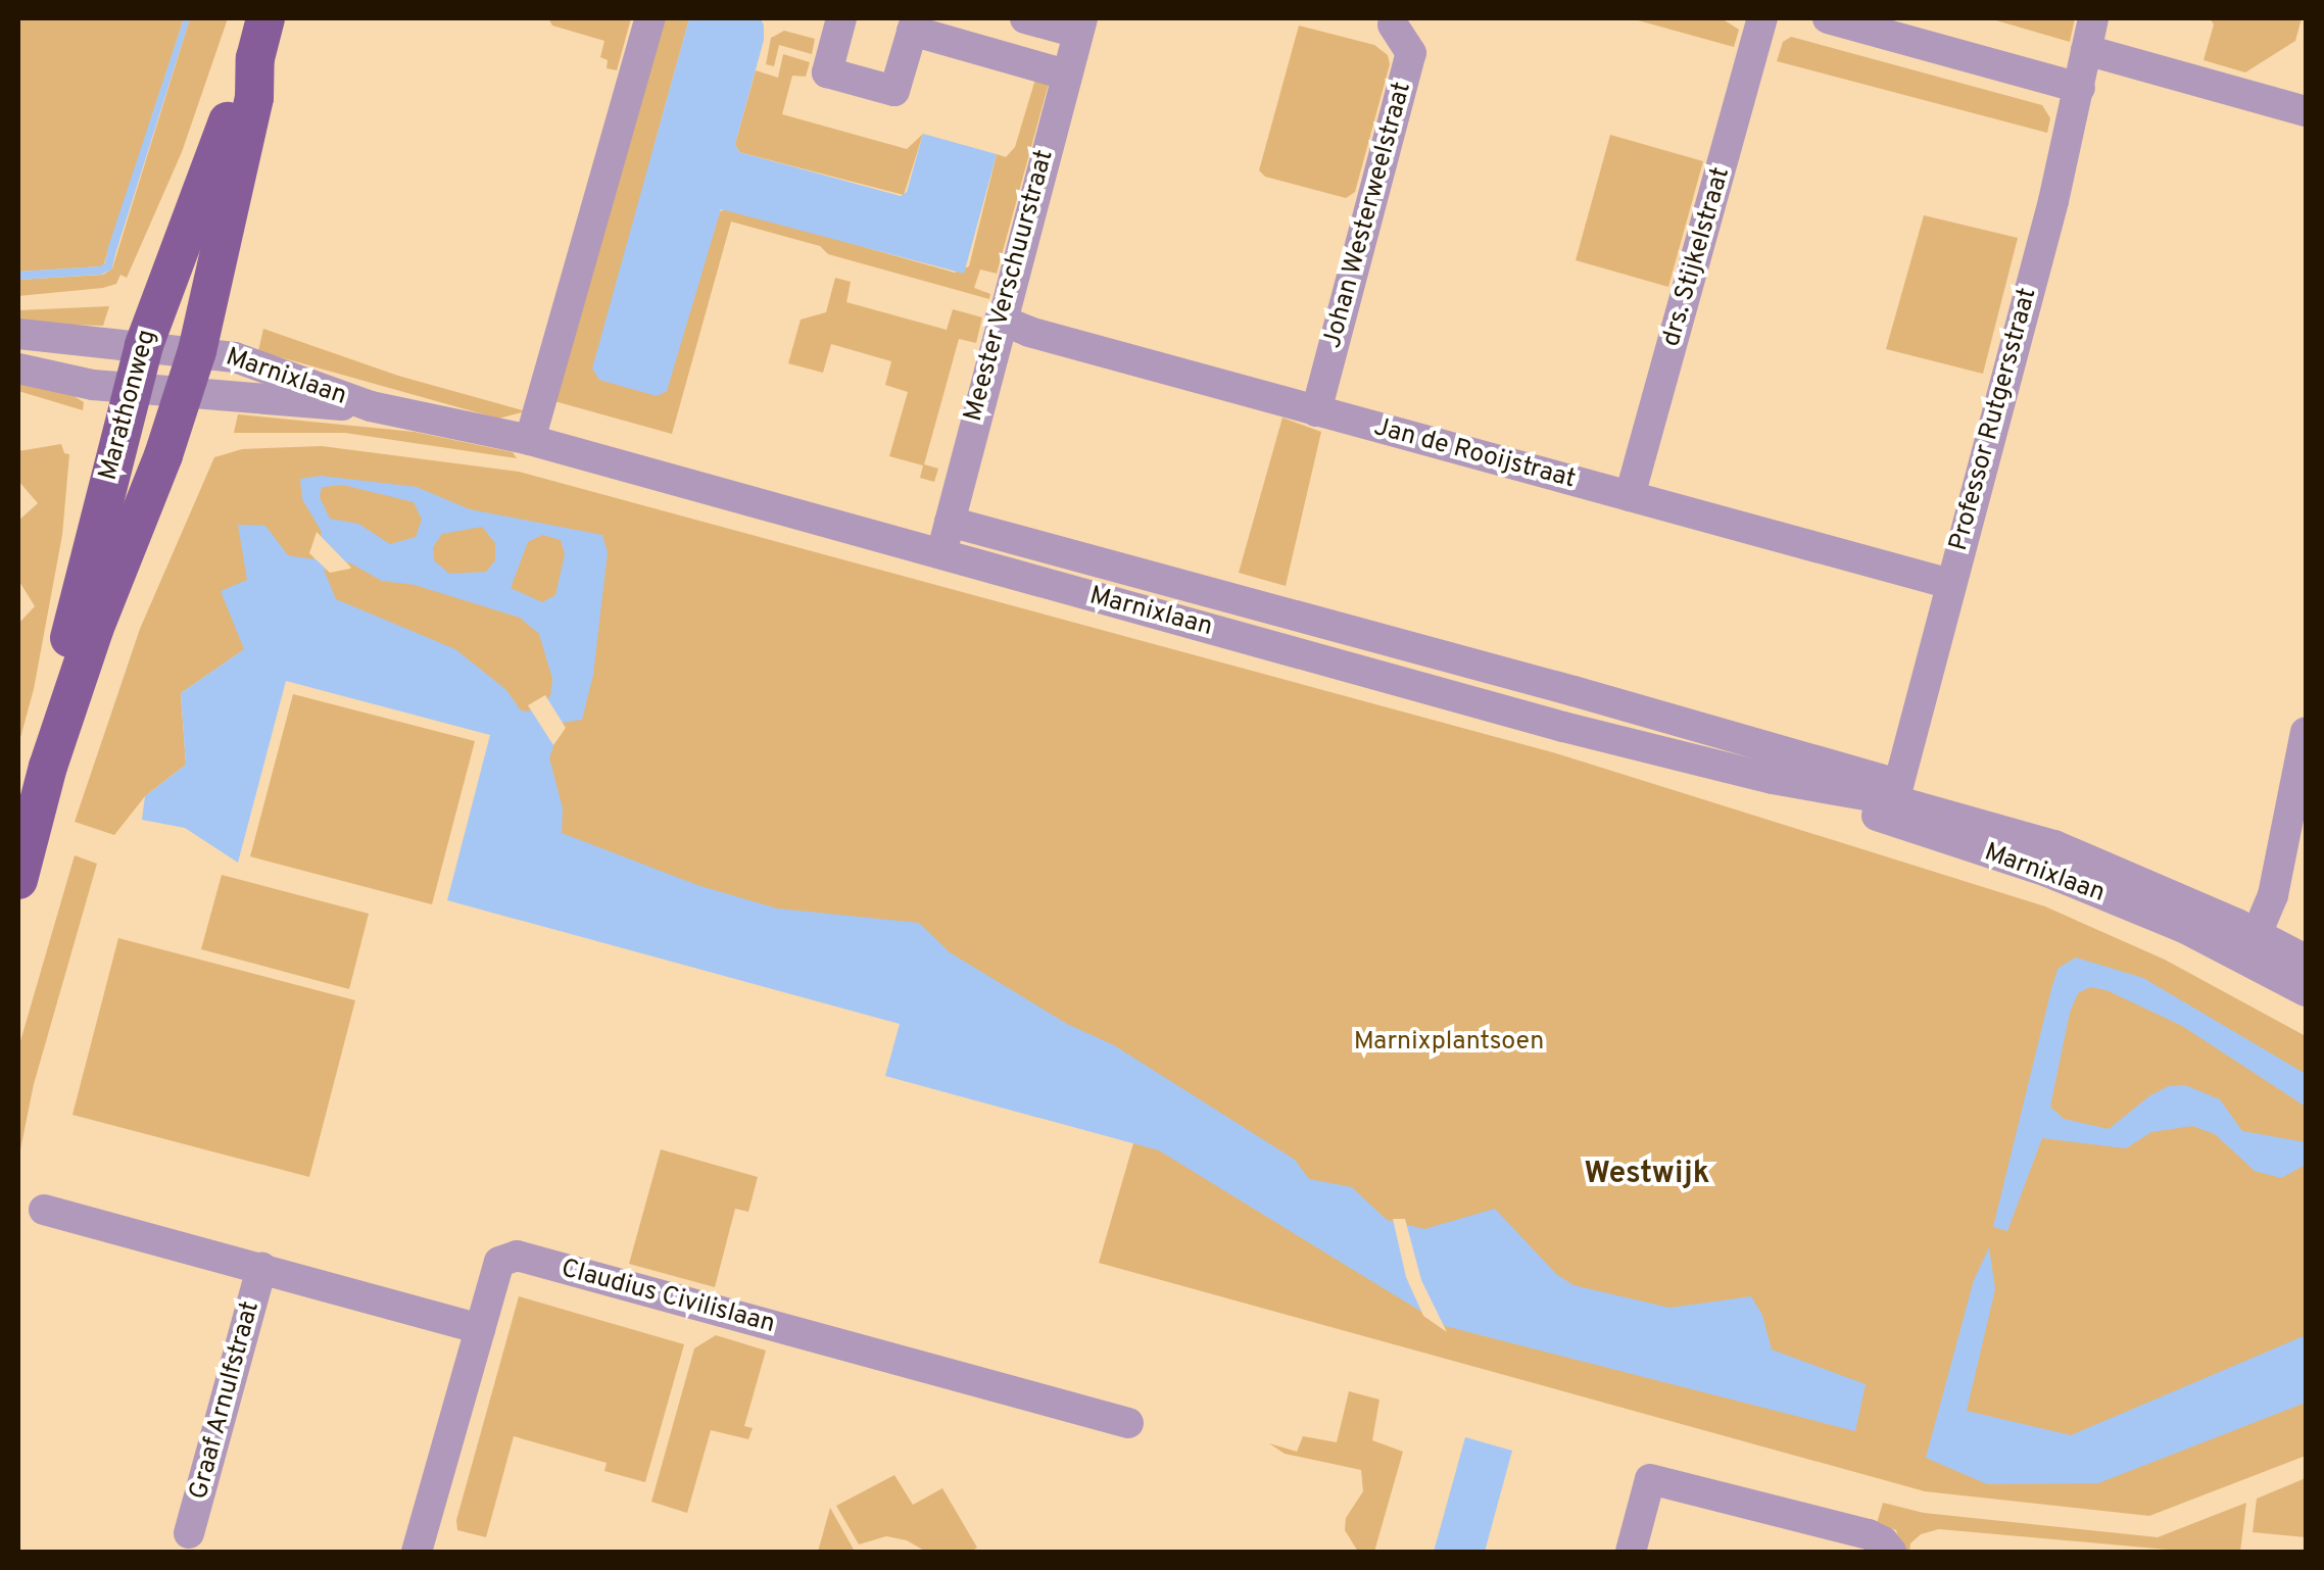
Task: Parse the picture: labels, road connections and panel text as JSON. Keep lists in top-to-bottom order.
{
  "streets": {
    "main road": ["Marathonweg"],
    "street": [
      "Johan Westerweelstraat",
      "drs. Stijkelstraat",
      "Meester Verschuurstraat",
      "Marnixlaan",
      "Professor Rutgersstraat",
      "Jan de Rooijstraat",
      "Claudius Civilislaan",
      "Graaf Arnulfstraat"
    ]
  },
  "crossings": [
    ["Johan Westerweelstraat", "Jan de Rooijstraat"],
    ["drs. Stijkelstraat", "Jan de Rooijstraat"],
    ["Meester Verschuurstraat", "Marnixlaan"],
    ["Meester Verschuurstraat", "Jan de Rooijstraat"],
    ["Marnixlaan", "Marathonweg"],
    ["Marnixlaan", "Professor Rutgersstraat"],
    ["Professor Rutgersstraat", "Jan de Rooijstraat"],
    ["Claudius Civilislaan", "Graaf Arnulfstraat"]
  ],
  "districts": ["Westwijk"],
  "parks": ["Marnixplantsoen"]
}
